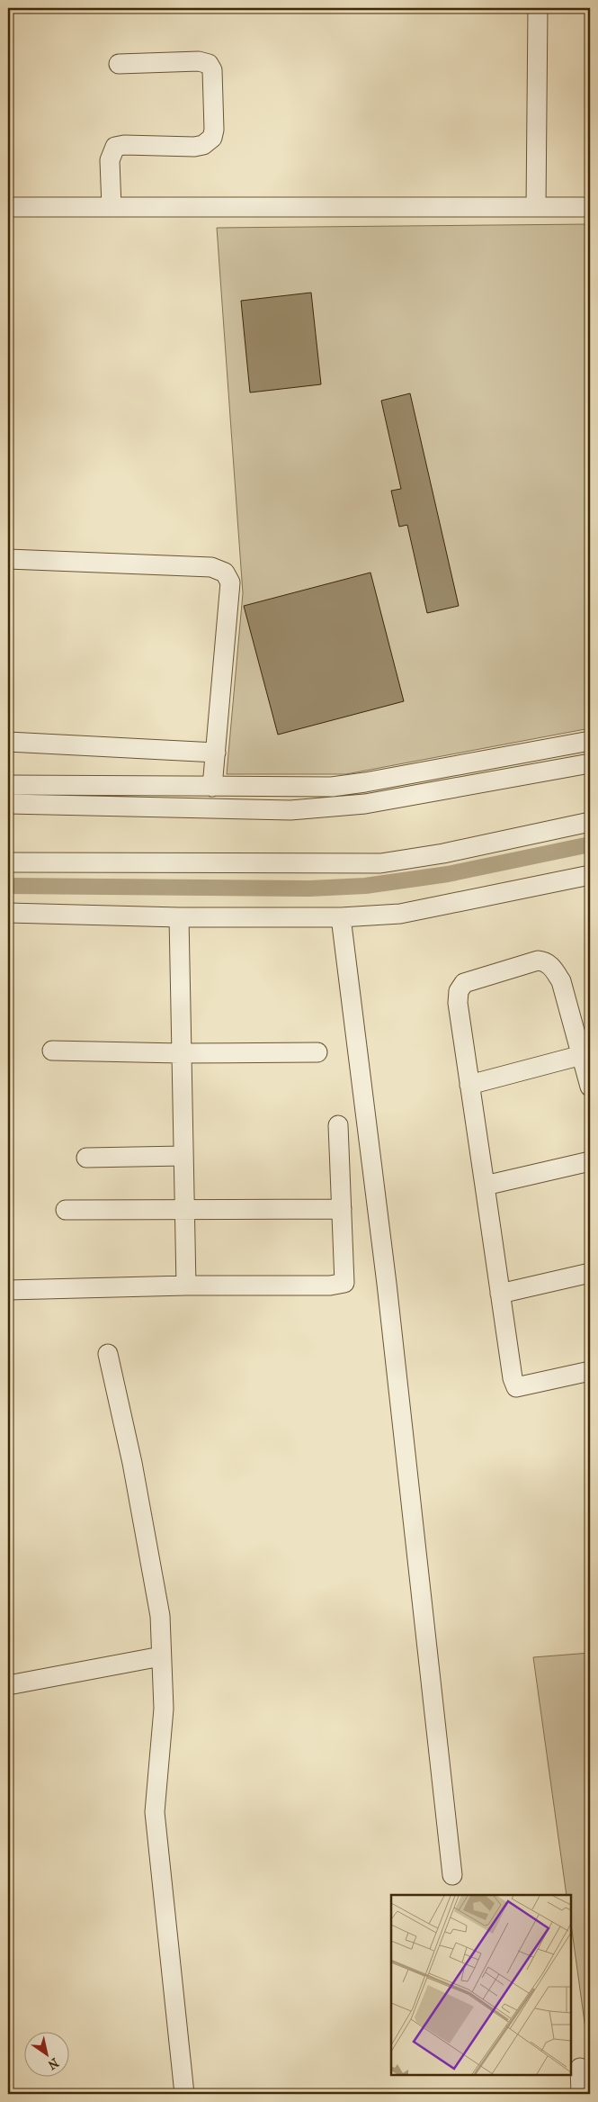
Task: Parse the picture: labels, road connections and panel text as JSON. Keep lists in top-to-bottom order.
{
  "north": "bottom right"
}
